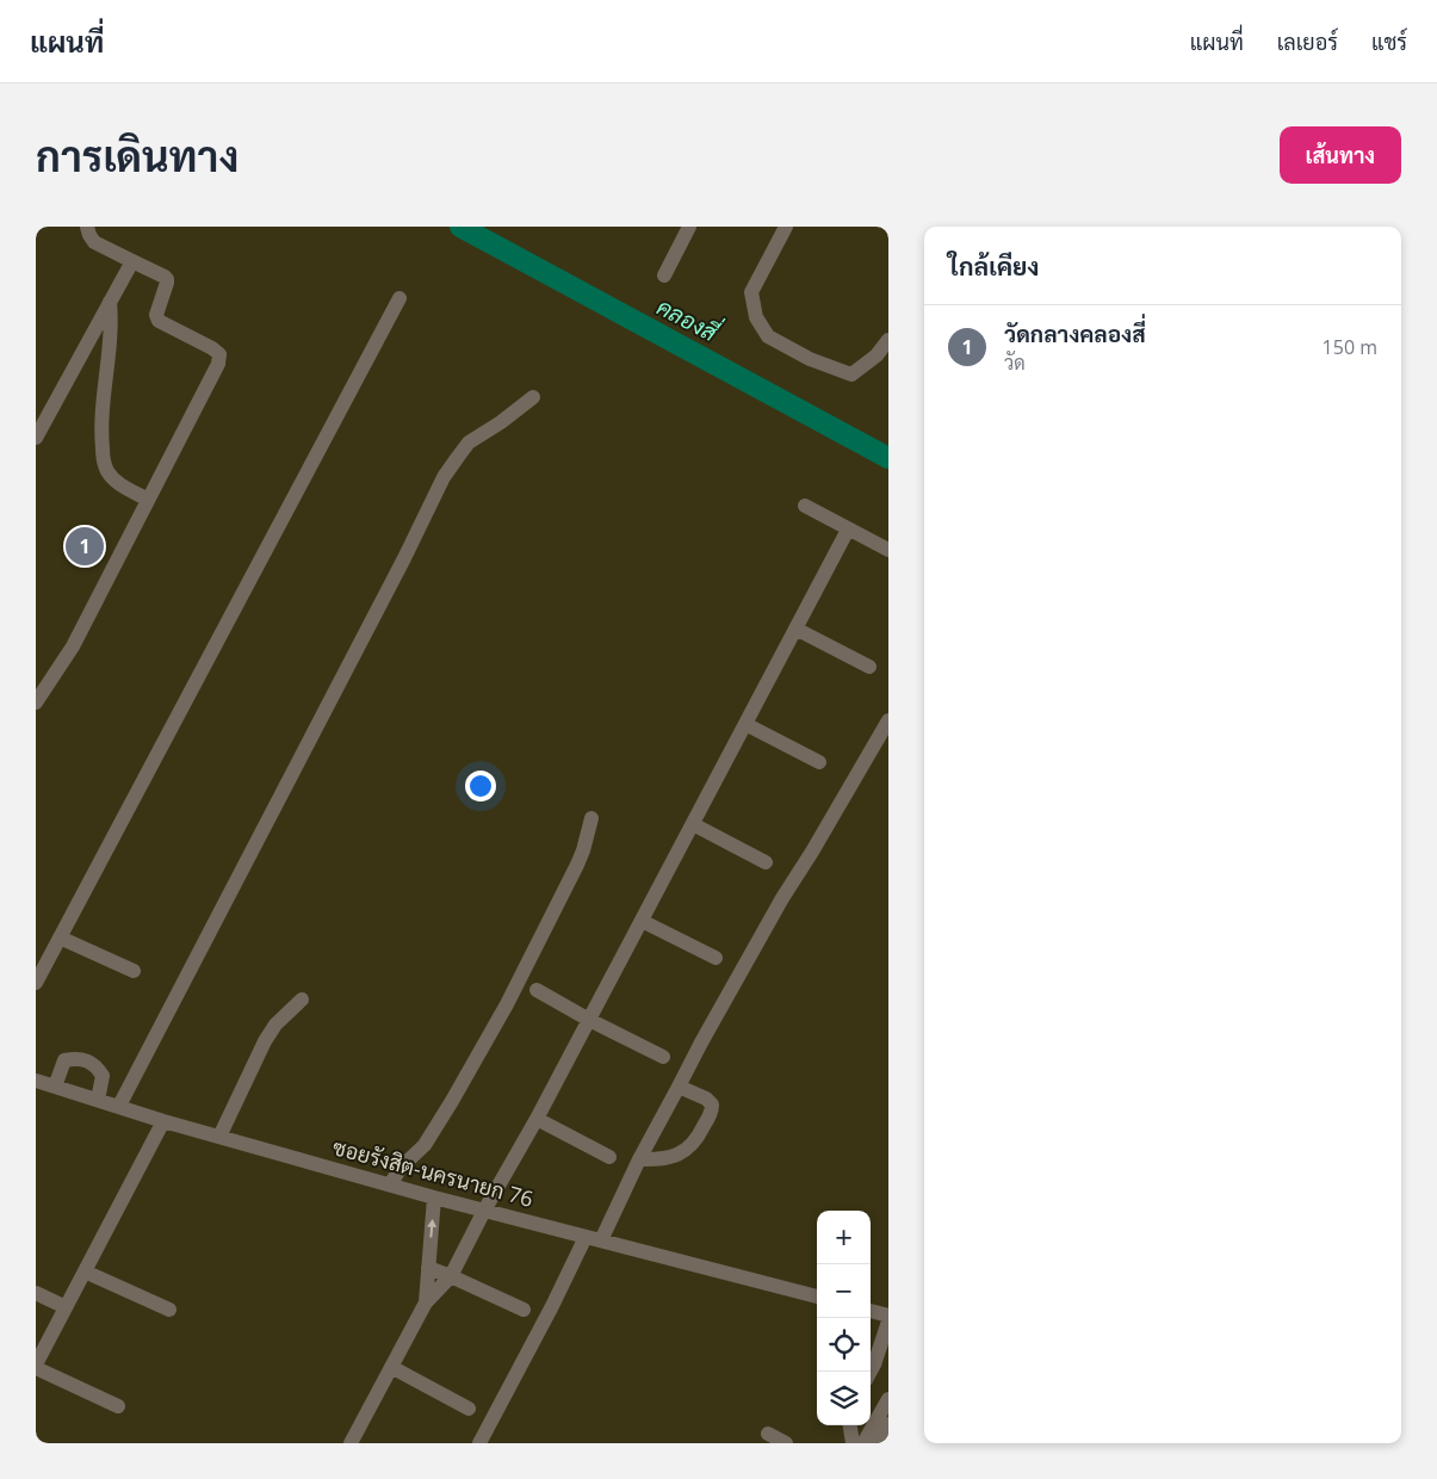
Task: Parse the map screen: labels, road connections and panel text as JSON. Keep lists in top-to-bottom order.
{
  "streets": {
    "street": ["ซอยรังสิต-นครนายก 76"]
  },
  "water": ["คลองสี่"],
  "page": {
    "header": "แผนที่",
    "nav": ["แผนที่", "เลเยอร์", "แชร์"],
    "buttons": "เส้นทาง",
    "title": "การเดินทาง",
    "heading": "ใกล้เคียง",
    "list": [
      {
        "mark": "1",
        "name": "วัดกลางคลองสี่",
        "note": "วัด",
        "value": "150 m"
      }
    ],
    "pins": "1",
    "map_buttons": ["+", "−"]
  }
}
